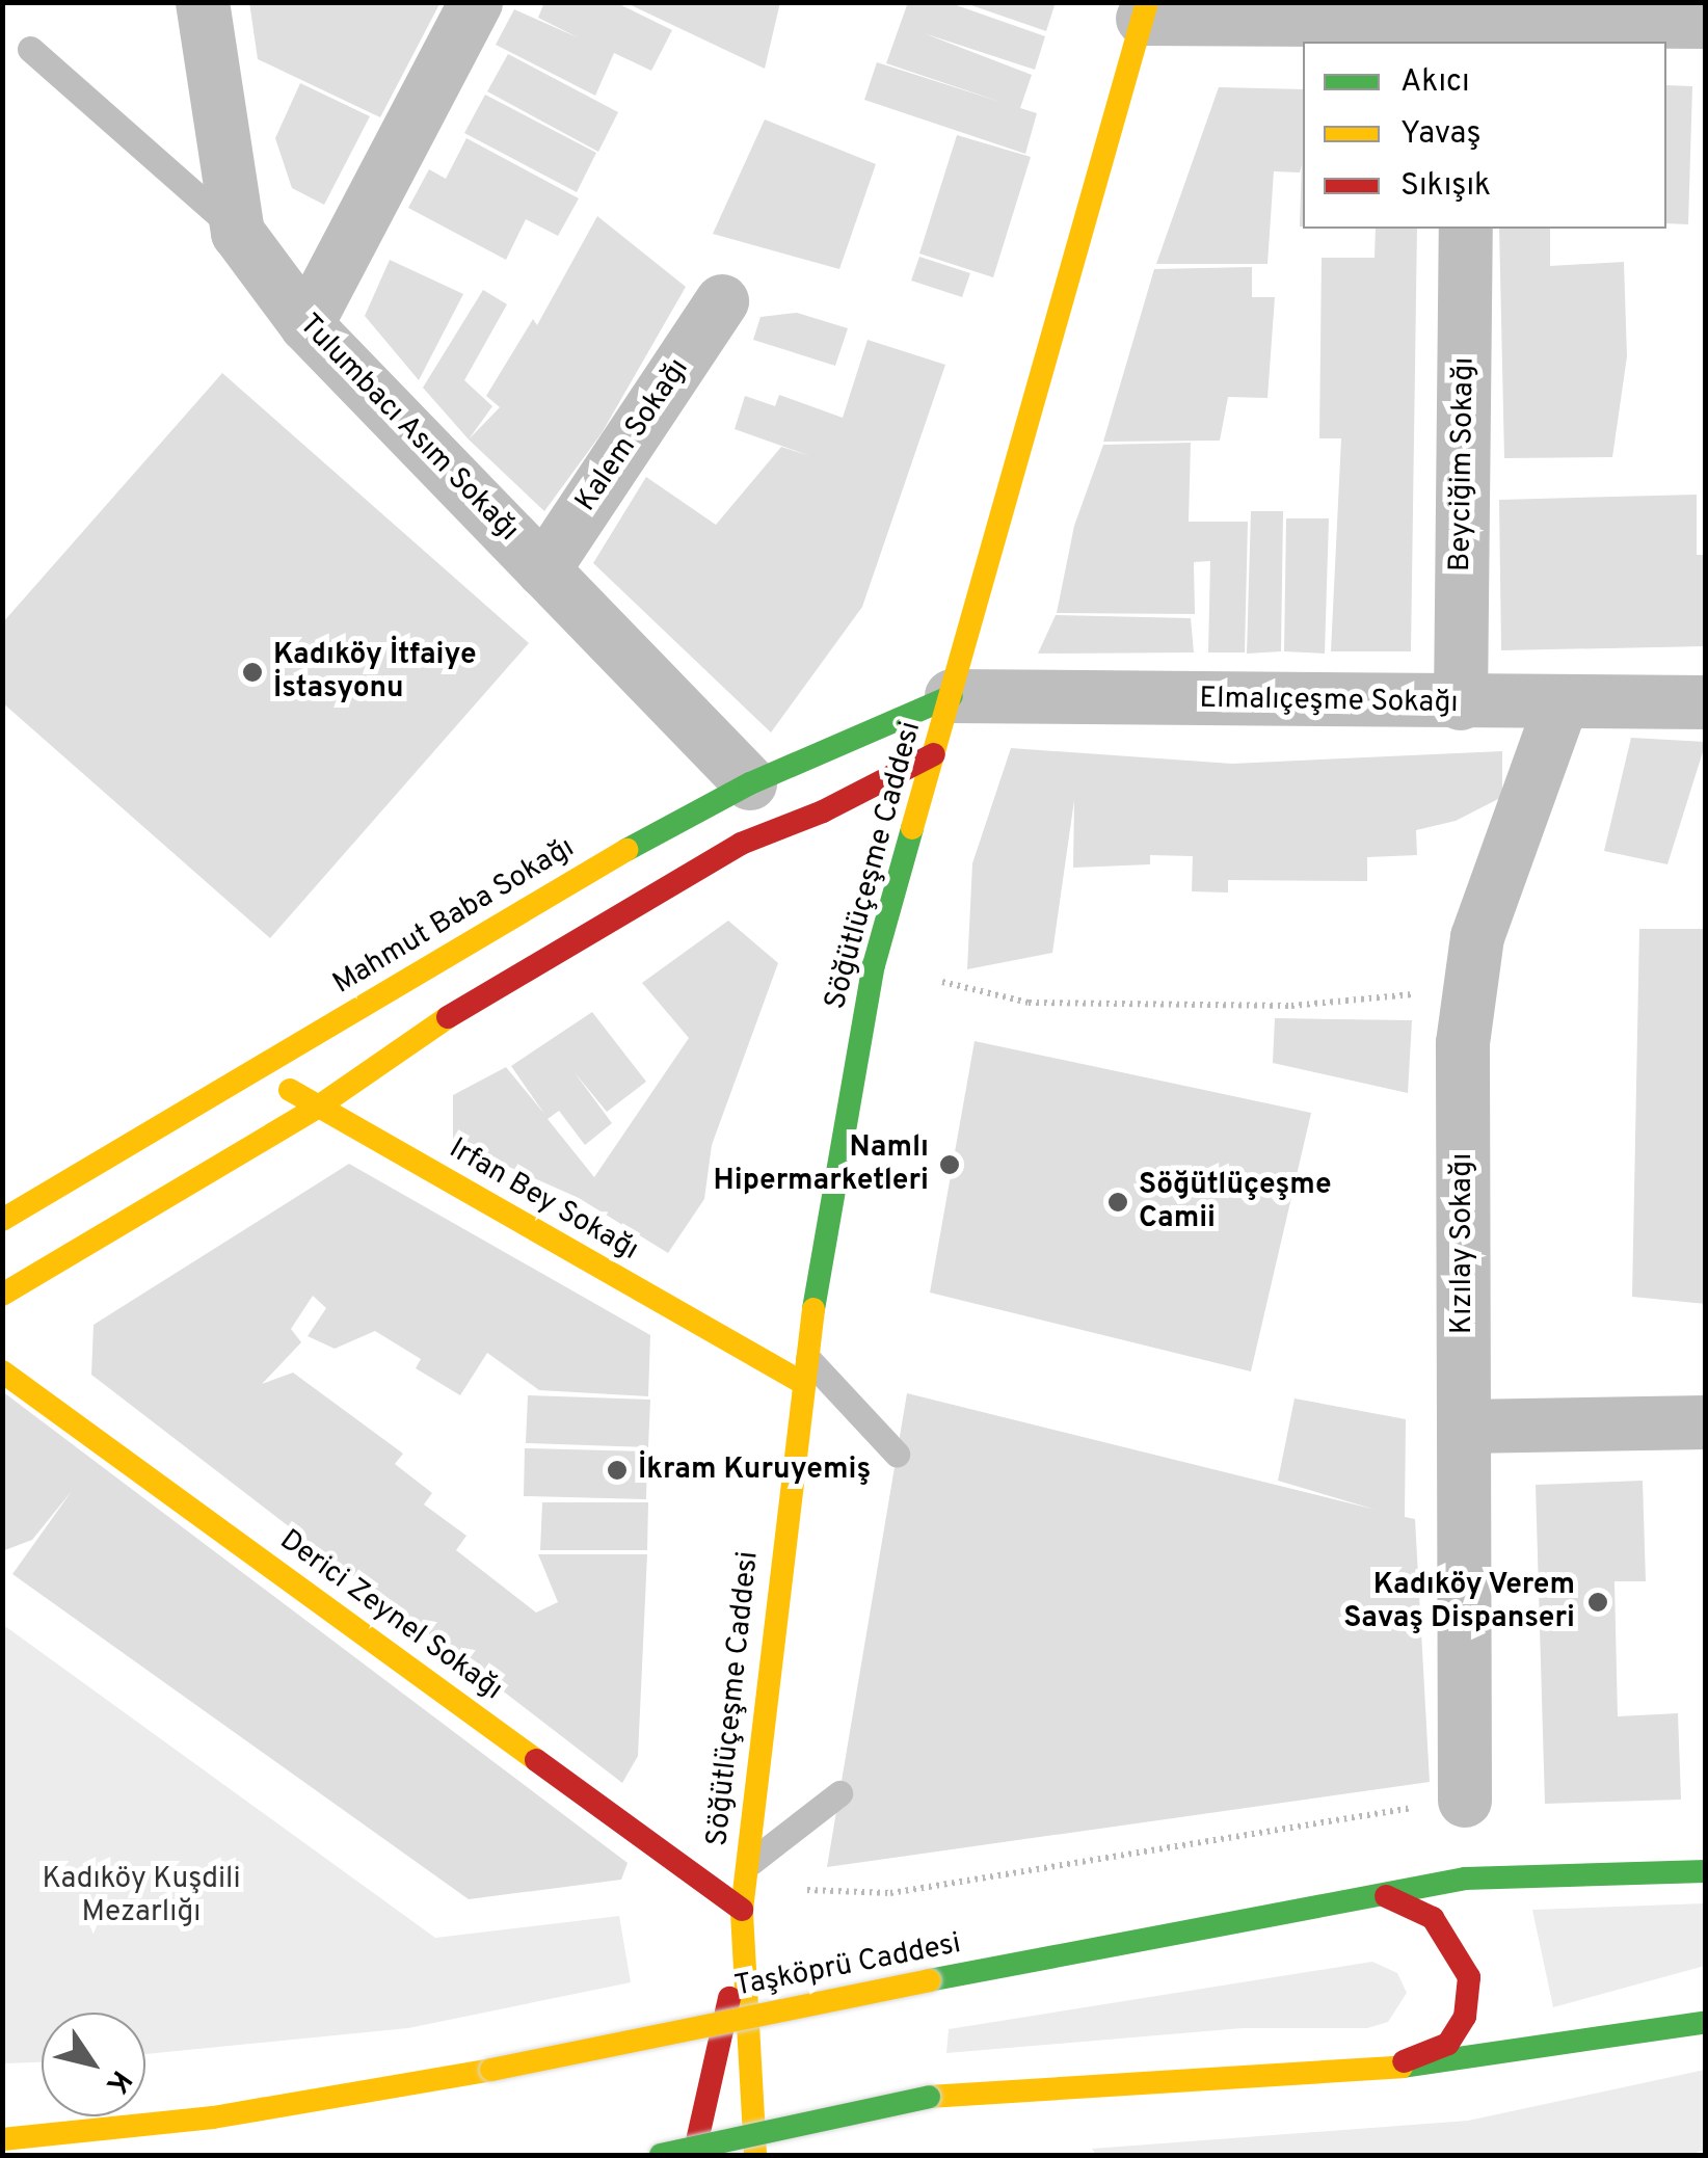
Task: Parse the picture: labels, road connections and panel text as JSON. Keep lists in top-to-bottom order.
{
  "streets": {
    "main road": [
      "Söğütlüçeşme Caddesi",
      "Mahmut Baba Sokağı",
      "Irfan Bey Sokağı",
      "Derici Zeynel Sokağı",
      "Taşköprü Caddesi"
    ],
    "street": [
      "Tulumbacı Asım Sokağı",
      "Kalem Sokağı",
      "Beyciğim Sokağı",
      "Elmalıçeşme Sokağı",
      "Kızılay Sokağı"
    ]
  },
  "crossings": [
    ["Tulumbacı Asım Sokağı", "Kalem Sokağı"],
    ["Tulumbacı Asım Sokağı", "Mahmut Baba Sokağı"],
    ["Beyciğim Sokağı", "Elmalıçeşme Sokağı"],
    ["Elmalıçeşme Sokağı", "Söğütlüçeşme Caddesi"],
    ["Elmalıçeşme Sokağı", "Mahmut Baba Sokağı"],
    ["Elmalıçeşme Sokağı", "Kızılay Sokağı"],
    ["Söğütlüçeşme Caddesi", "Mahmut Baba Sokağı"],
    ["Söğütlüçeşme Caddesi", "Irfan Bey Sokağı"],
    ["Söğütlüçeşme Caddesi", "Derici Zeynel Sokağı"],
    ["Mahmut Baba Sokağı", "Irfan Bey Sokağı"]
  ],
  "parks": ["Kadıköy Kuşdili Mezarlığı"],
  "places": [
    "Kadıköy İtfaiye İstasyonu",
    "Namlı Hipermarketleri",
    "Söğütlüçeşme Camii",
    "İkram Kuruyemiş",
    "Kadıköy Verem Savaş Dispanseri"
  ],
  "legend": ["Akıcı", "Yavaş", "Sıkışık"],
  "north": "bottom right"
}
